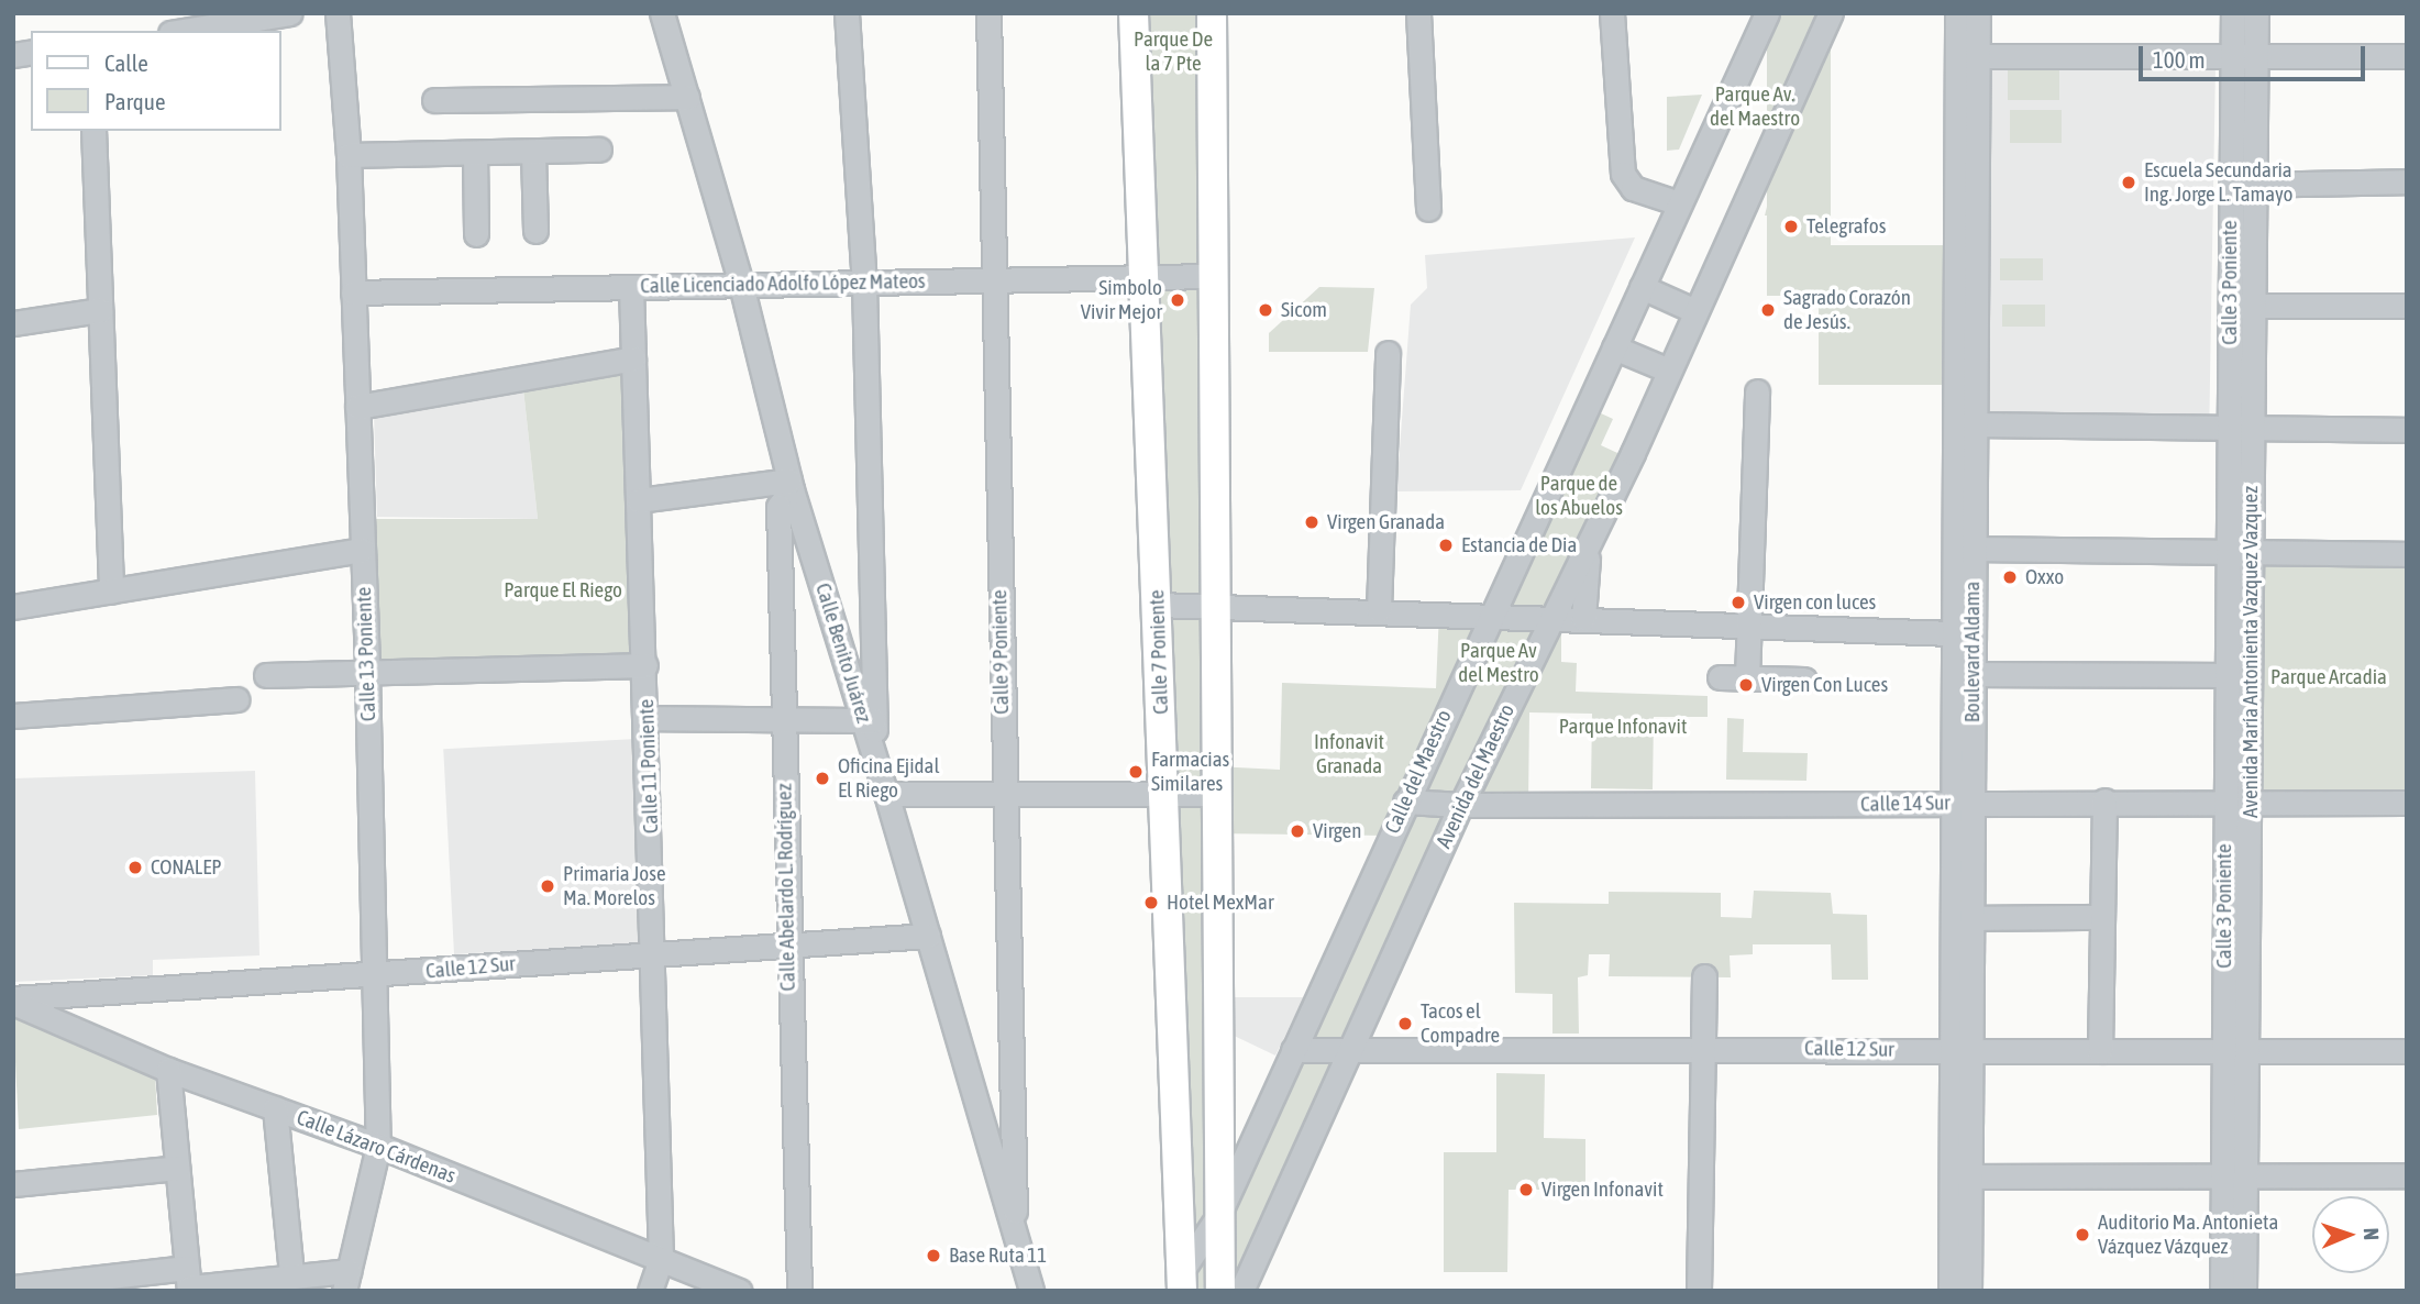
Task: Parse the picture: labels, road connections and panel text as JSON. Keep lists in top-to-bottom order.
{
  "streets": {
    "main road": ["Calle 7 Poniente"],
    "street": [
      "Calle 3 Poniente",
      "Calle Licenciado Adolfo López Mateos",
      "Calle 9 Poniente",
      "Boulevard Aldama",
      "Avenida María Antonienta Vazquez Vazquez",
      "Calle Benito Juárez",
      "Calle 13 Poniente",
      "Calle 11 Poniente",
      "Calle del Maestro",
      "Avenida del Maestro",
      "Calle 14 Sur",
      "Calle Abelardo L. Rodríguez",
      "Calle 12 Sur",
      "Calle Lázaro Cárdenas"
    ]
  },
  "crossings": [
    ["Calle 3 Poniente", "Avenida María Antonienta Vazquez Vazquez"],
    ["Calle 3 Poniente", "Calle 14 Sur"],
    ["Calle 3 Poniente", "Calle 12 Sur"],
    ["Calle Licenciado Adolfo López Mateos", "Calle 9 Poniente"],
    ["Calle Licenciado Adolfo López Mateos", "Calle 7 Poniente"],
    ["Calle Licenciado Adolfo López Mateos", "Calle Benito Juárez"],
    ["Calle Licenciado Adolfo López Mateos", "Calle 13 Poniente"],
    ["Calle Licenciado Adolfo López Mateos", "Calle 11 Poniente"],
    ["Calle 9 Poniente", "Calle Benito Juárez"],
    ["Calle 7 Poniente", "Calle del Maestro"],
    ["Boulevard Aldama", "Calle 14 Sur"],
    ["Boulevard Aldama", "Calle 12 Sur"],
    ["Avenida María Antonienta Vazquez Vazquez", "Calle 14 Sur"],
    ["Avenida María Antonienta Vazquez Vazquez", "Calle 12 Sur"],
    ["Calle Benito Juárez", "Calle Abelardo L. Rodríguez"],
    ["Calle Benito Juárez", "Calle 12 Sur"],
    ["Calle 13 Poniente", "Calle 12 Sur"],
    ["Calle 13 Poniente", "Calle Lázaro Cárdenas"],
    ["Calle 11 Poniente", "Calle 12 Sur"],
    ["Calle 11 Poniente", "Calle Lázaro Cárdenas"],
    ["Calle del Maestro", "Calle 14 Sur"],
    ["Calle del Maestro", "Calle 12 Sur"],
    ["Avenida del Maestro", "Calle 14 Sur"],
    ["Avenida del Maestro", "Calle 12 Sur"],
    ["Calle Abelardo L. Rodríguez", "Calle 12 Sur"],
    ["Calle 12 Sur", "Calle Lázaro Cárdenas"]
  ],
  "parks": [
    "Parque De la 7 Pte",
    "Parque Av. del Maestro",
    "Parque de los Abuelos",
    "Parque El Riego",
    "Parque Av del Mestro",
    "Parque Arcadia",
    "Parque Infonavit",
    "Infonavit Granada"
  ],
  "places": [
    "Escuela Secundaria Ing. Jorge L. Tamayo",
    "Telegrafos",
    "Simbolo Vivir Mejor",
    "Sicom",
    "Sagrado Corazón de Jesús.",
    "Virgen Granada",
    "Estancia de Dia",
    "Oxxo",
    "Virgen con luces",
    "Virgen Con Luces",
    "Farmacias Similares",
    "Oficina Ejidal El Riego",
    "Virgen",
    "CONALEP",
    "Primaria Jose Ma. Morelos",
    "Hotel MexMar",
    "Tacos el Compadre",
    "Virgen Infonavit",
    "Auditorio Ma. Antonieta Vázquez Vázquez",
    "Base Ruta 11"
  ],
  "legend": ["Calle", "Parque"],
  "scale_bar": "100 m",
  "north": "right"
}
